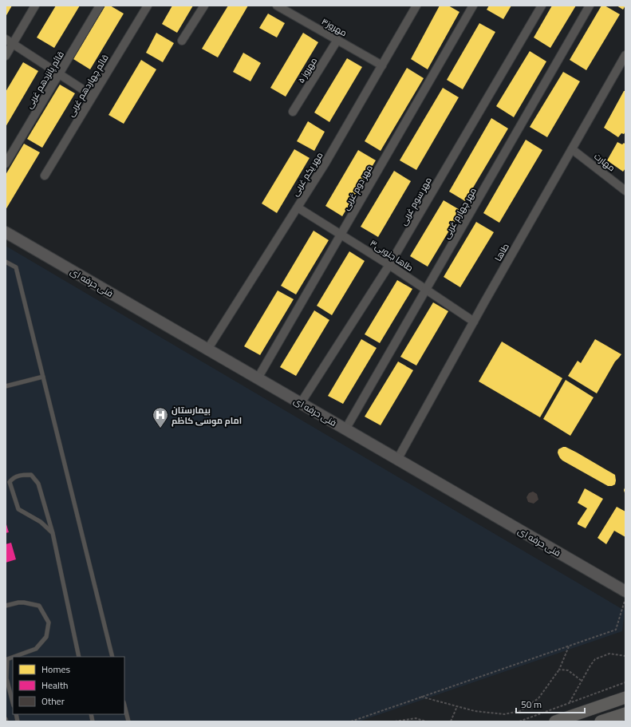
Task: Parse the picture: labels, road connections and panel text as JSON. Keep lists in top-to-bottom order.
{
  "streets": {
    "street": [
      "مهروز۳",
      "مهروز ۵",
      "قائم پانزدهم غربی",
      "قائم چهاردهم غربی",
      "مهارت",
      "مهر یکم غربی",
      "مهر دوم غربی",
      "مهر سوم غربی",
      "مهر چهارم غربی",
      "طاها",
      "طاها جنوبی۳",
      "فنی حرفه ای"
    ]
  },
  "crossings": [
    ["مهروز۳", "مهروز ۵"],
    ["مهروز۳", "مهر یکم غربی"],
    ["مهارت", "طاها"],
    ["مهر یکم غربی", "طاها جنوبی۳"],
    ["مهر یکم غربی", "فنی حرفه ای"],
    ["مهر دوم غربی", "طاها جنوبی۳"],
    ["مهر دوم غربی", "فنی حرفه ای"],
    ["مهر سوم غربی", "طاها جنوبی۳"],
    ["مهر سوم غربی", "فنی حرفه ای"],
    ["مهر چهارم غربی", "طاها جنوبی۳"],
    ["مهر چهارم غربی", "فنی حرفه ای"],
    ["طاها", "طاها جنوبی۳"],
    ["طاها", "فنی حرفه ای"]
  ],
  "places": {
    "hospital": ["بیمارستان امام موسی کاظم"]
  },
  "legend": ["Homes", "Health", "Other"],
  "scale_bar": "50 m"
}
